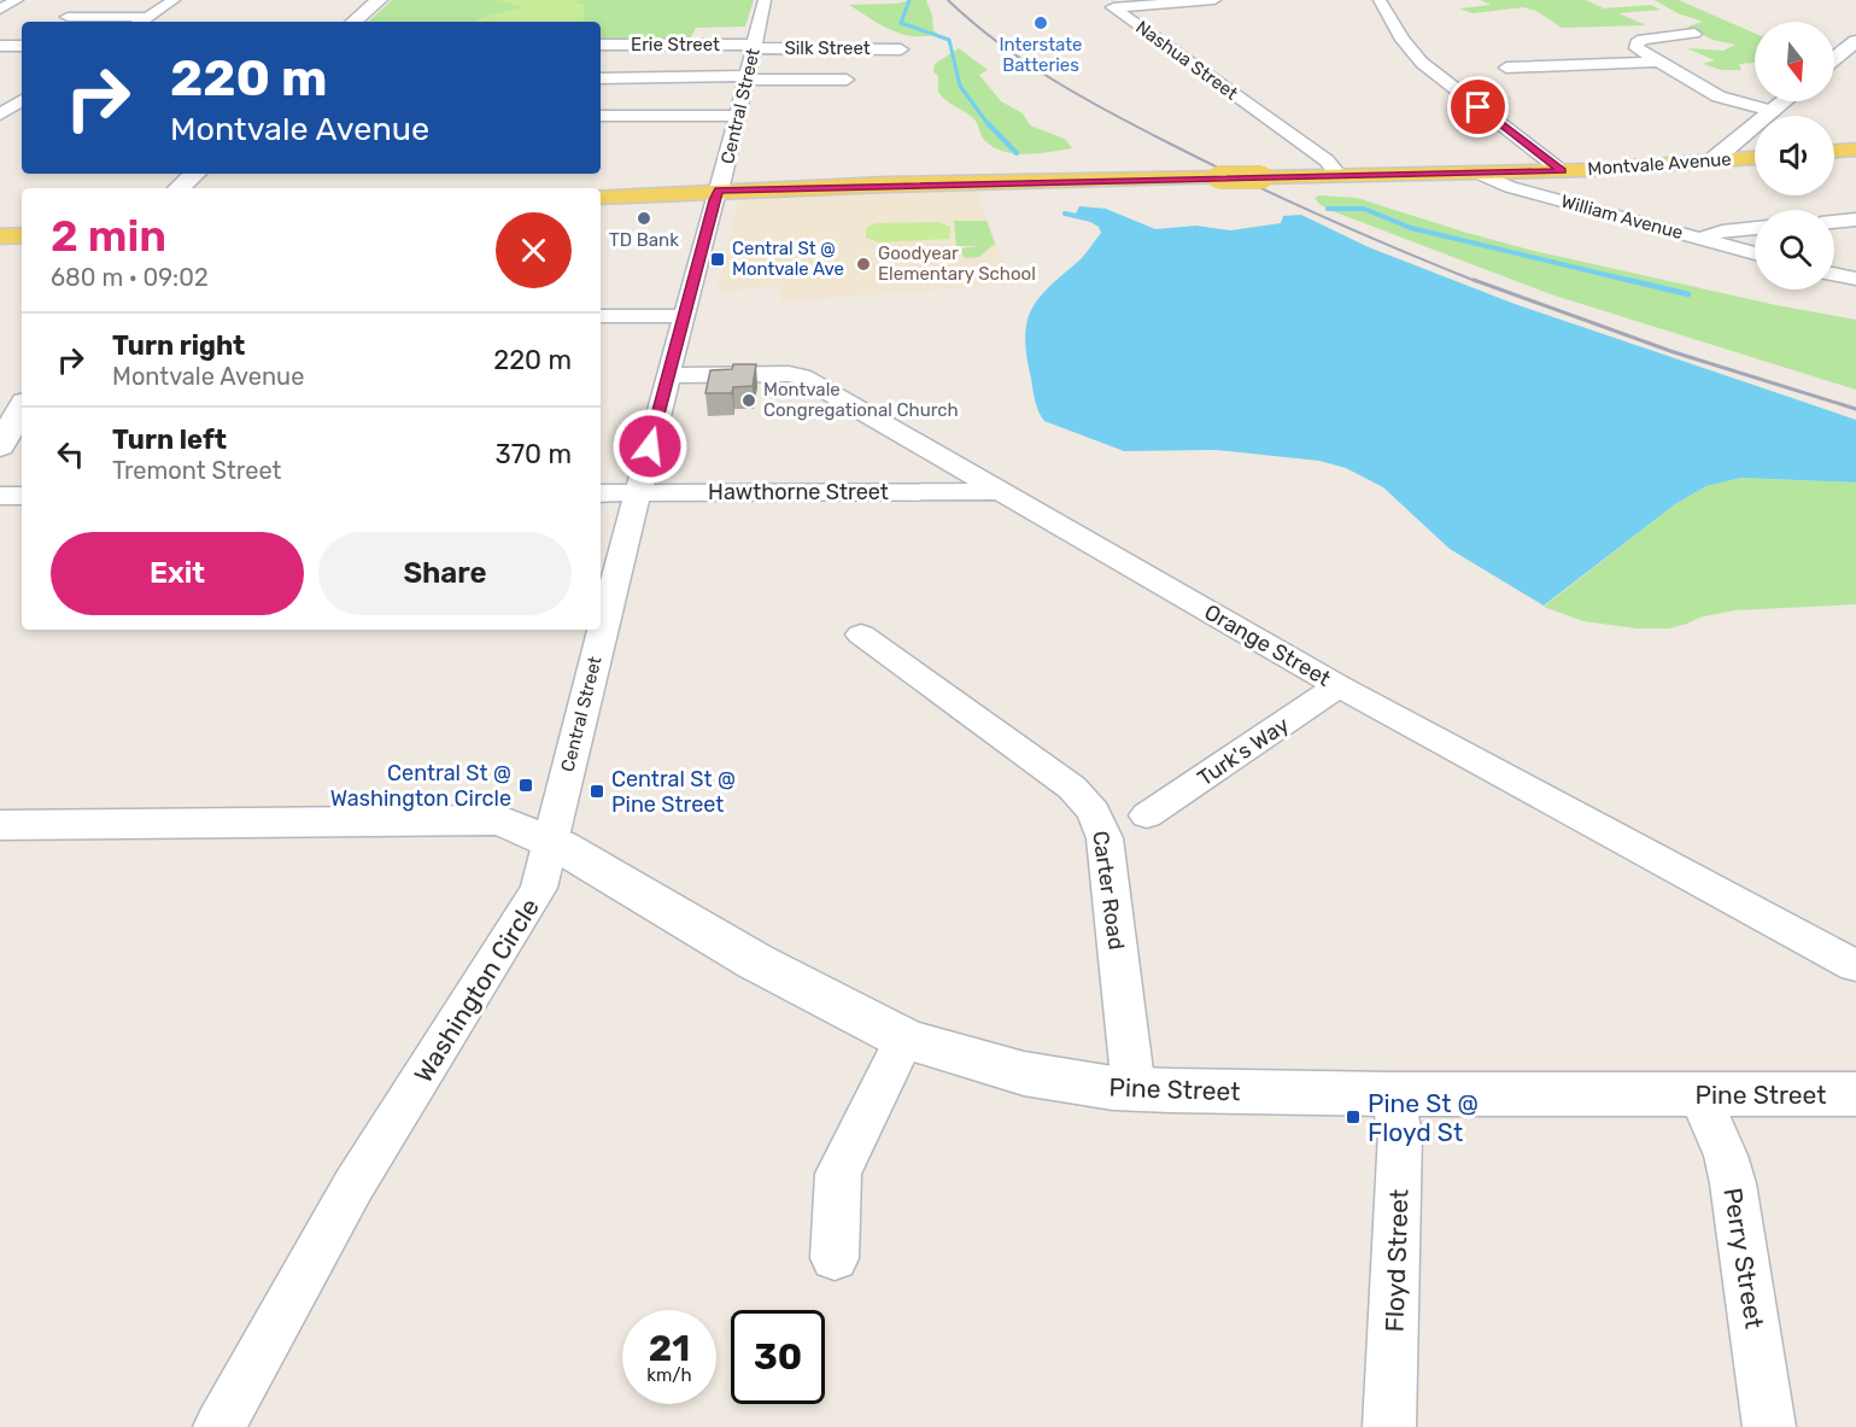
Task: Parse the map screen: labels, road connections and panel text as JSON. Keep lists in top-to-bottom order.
{
  "streets": {
    "main road": ["Montvale Avenue"],
    "street": [
      "Erie Street",
      "Silk Street",
      "Nashua Street",
      "Central Street",
      "William Avenue",
      "Hawthorne Street",
      "Orange Street",
      "Turk's Way",
      "Carter Road",
      "Washington Circle",
      "Pine Street",
      "Perry Street",
      "Floyd Street"
    ]
  },
  "crossings": [
    ["Erie Street", "Silk Street"],
    ["Erie Street", "Central Street"],
    ["Silk Street", "Central Street"],
    ["Nashua Street", "Montvale Avenue"],
    ["Central Street", "Montvale Avenue"],
    ["Central Street", "Hawthorne Street"],
    ["Central Street", "Orange Street"],
    ["Central Street", "Washington Circle"],
    ["Central Street", "Pine Street"],
    ["Montvale Avenue", "William Avenue"],
    ["Hawthorne Street", "Orange Street"],
    ["Orange Street", "Turk's Way"],
    ["Carter Road", "Pine Street"],
    ["Washington Circle", "Pine Street"],
    ["Pine Street", "Perry Street"],
    ["Pine Street", "Floyd Street"]
  ],
  "places": {
    "other": [
      "Interstate Batteries",
      "TD Bank",
      "Goodyear Elementary School",
      "Montvale Congregational Church"
    ],
    "transit": [
      "Central St @ Montvale Ave",
      "Central St @ Washington Circle",
      "Central St @ Pine Street",
      "Pine St @ Floyd St"
    ]
  },
  "north": "bottom",
  "page": {
    "turn": ["220 m", "Montvale Avenue"],
    "heading": ["2 min", "680 m · 09:02"],
    "list": [
      {
        "name": "Turn right",
        "note": "Montvale Avenue",
        "value": "220 m"
      },
      {
        "name": "Turn left",
        "note": "Tremont Street",
        "value": "370 m"
      }
    ],
    "buttons": ["Exit", "Share"],
    "speed": "21 km/h",
    "limit": "30"
  }
}
